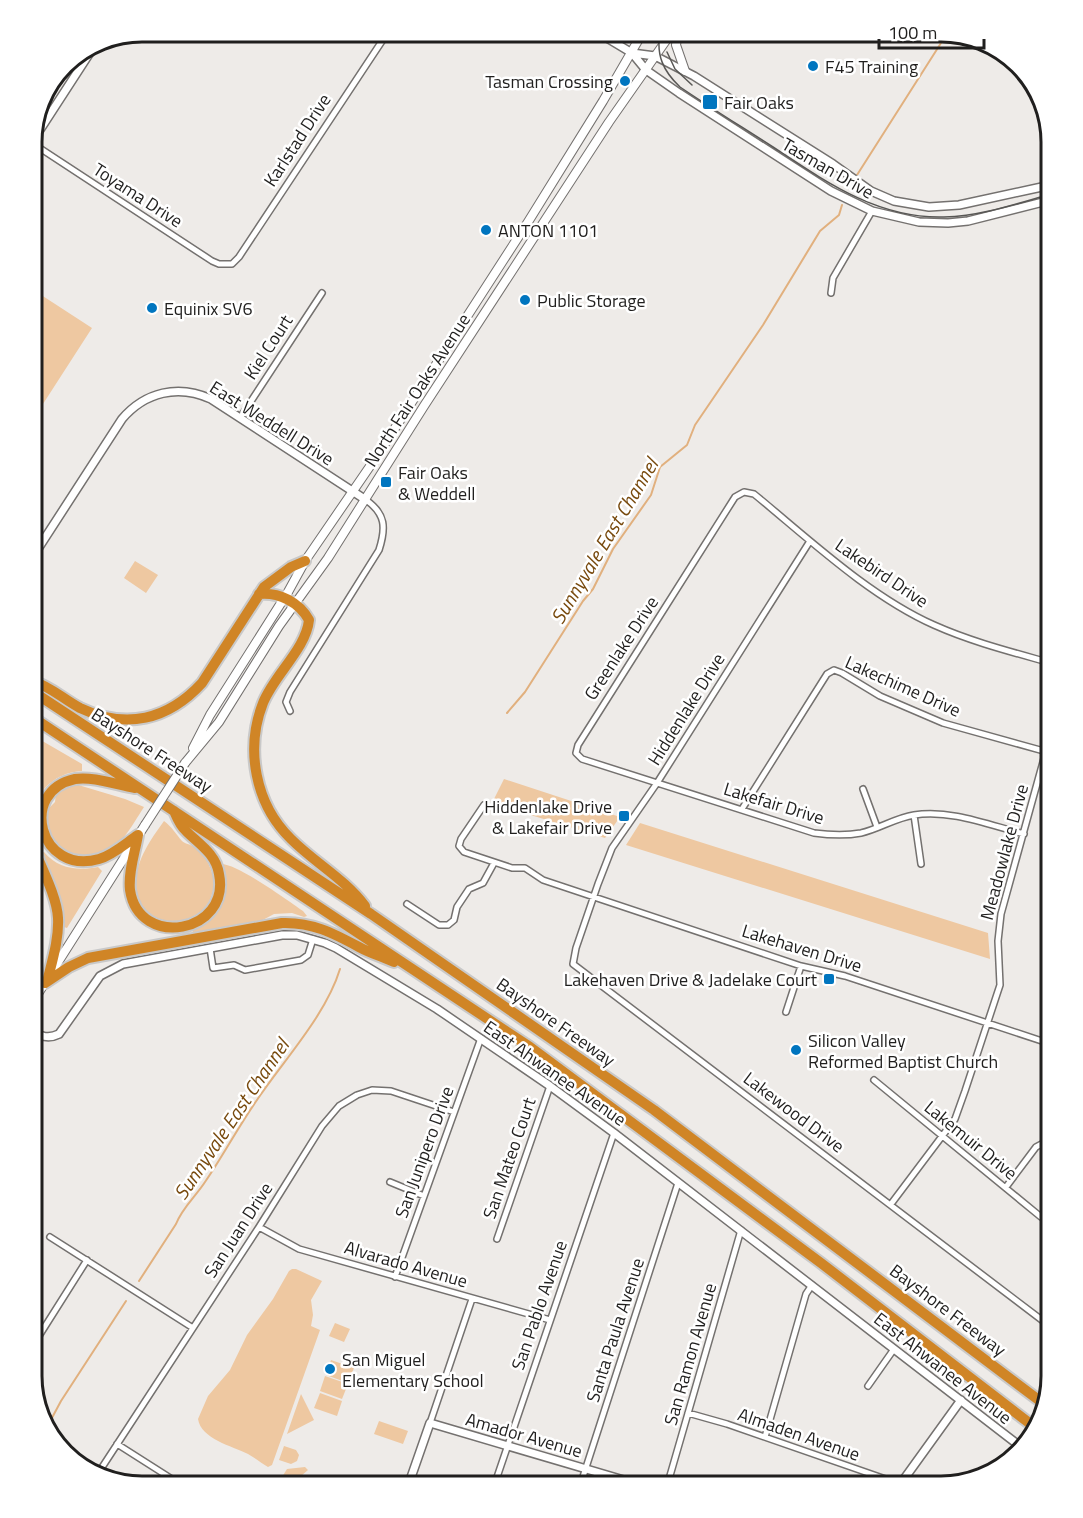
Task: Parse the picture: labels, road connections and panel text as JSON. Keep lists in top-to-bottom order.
{
  "streets": {
    "highway": ["Bayshore Freeway"],
    "main road": ["North Fair Oaks Avenue"],
    "street": [
      "Karlstad Drive",
      "Tasman Drive",
      "Toyama Drive",
      "Kiel Court",
      "East Weddell Drive",
      "Lakebird Drive",
      "Greenlake Drive",
      "Lakechime Drive",
      "Hiddenlake Drive",
      "Lakefair Drive",
      "Meadowlake Drive",
      "Lakehaven Drive",
      "East Ahwanee Avenue",
      "Lakewood Drive",
      "Lakemuir Drive",
      "San Junipero Drive",
      "San Mateo Court",
      "San Juan Drive",
      "Alvarado Avenue",
      "San Pablo Avenue",
      "Santa Paula Avenue",
      "San Ramon Avenue",
      "Almaden Avenue",
      "Amador Avenue"
    ]
  },
  "crossings": [
    ["Karlstad Drive", "Toyama Drive"],
    ["Tasman Drive", "North Fair Oaks Avenue"],
    ["Kiel Court", "East Weddell Drive"],
    ["North Fair Oaks Avenue", "East Weddell Drive"],
    ["Lakebird Drive", "Greenlake Drive"],
    ["Lakebird Drive", "Hiddenlake Drive"],
    ["Greenlake Drive", "Hiddenlake Drive"],
    ["Greenlake Drive", "Lakefair Drive"],
    ["Lakechime Drive", "Lakefair Drive"],
    ["Hiddenlake Drive", "Lakefair Drive"],
    ["Hiddenlake Drive", "Lakehaven Drive"],
    ["Hiddenlake Drive", "Lakewood Drive"],
    ["Lakefair Drive", "Meadowlake Drive"],
    ["Meadowlake Drive", "Lakehaven Drive"],
    ["Meadowlake Drive", "Lakewood Drive"],
    ["Meadowlake Drive", "Lakemuir Drive"],
    ["Lakehaven Drive", "Lakewood Drive"],
    ["East Ahwanee Avenue", "San Junipero Drive"],
    ["East Ahwanee Avenue", "San Mateo Court"],
    ["East Ahwanee Avenue", "San Pablo Avenue"],
    ["East Ahwanee Avenue", "Santa Paula Avenue"],
    ["East Ahwanee Avenue", "San Ramon Avenue"],
    ["San Junipero Drive", "San Juan Drive"],
    ["San Junipero Drive", "Alvarado Avenue"],
    ["San Juan Drive", "Alvarado Avenue"],
    ["Alvarado Avenue", "San Pablo Avenue"],
    ["San Pablo Avenue", "Amador Avenue"],
    ["Santa Paula Avenue", "Amador Avenue"],
    ["San Ramon Avenue", "Almaden Avenue"]
  ],
  "water": ["Sunnyvale East Channel"],
  "places": {
    "other": [
      "F45 Training",
      "Tasman Crossing",
      "ANTON 1101",
      "Public Storage",
      "Equinix SV6",
      "Silicon Valley Reformed Baptist Church",
      "San Miguel Elementary School"
    ],
    "transit": [
      "Fair Oaks",
      "Fair Oaks & Weddell",
      "Hiddenlake Drive & Lakefair Drive",
      "Lakehaven Drive & Jadelake Court"
    ]
  },
  "scale_bar": "100 m"
}
